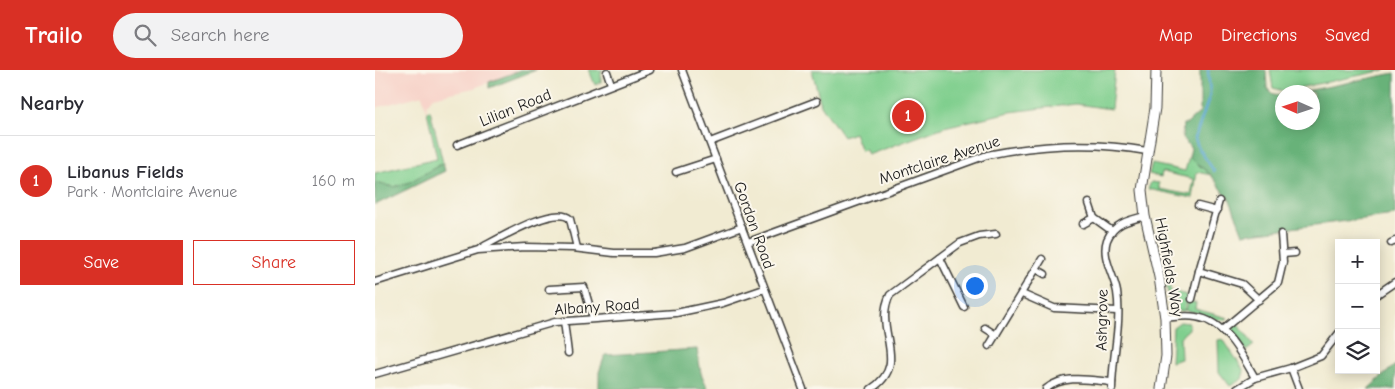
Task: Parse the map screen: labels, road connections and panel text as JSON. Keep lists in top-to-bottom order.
{
  "streets": {
    "main road": ["Highfields Way"],
    "street": [
      "Lilian Road",
      "Montclaire Avenue",
      "Gordon Road",
      "Albany Road",
      "Ashgrove"
    ]
  },
  "crossings": [
    ["Montclaire Avenue", "Gordon Road"],
    ["Montclaire Avenue", "Highfields Way"],
    ["Gordon Road", "Albany Road"]
  ],
  "north": "left",
  "page": {
    "header": "Trailo",
    "search": "Search here",
    "nav": ["Map", "Directions", "Saved"],
    "heading": "Nearby",
    "pins": "1",
    "list": [
      {
        "mark": "1",
        "name": "Libanus Fields",
        "note": "Park · Montclaire Avenue",
        "value": "160 m"
      }
    ],
    "buttons": ["Save", "Share"],
    "map_buttons": ["+", "−"]
  }
}
